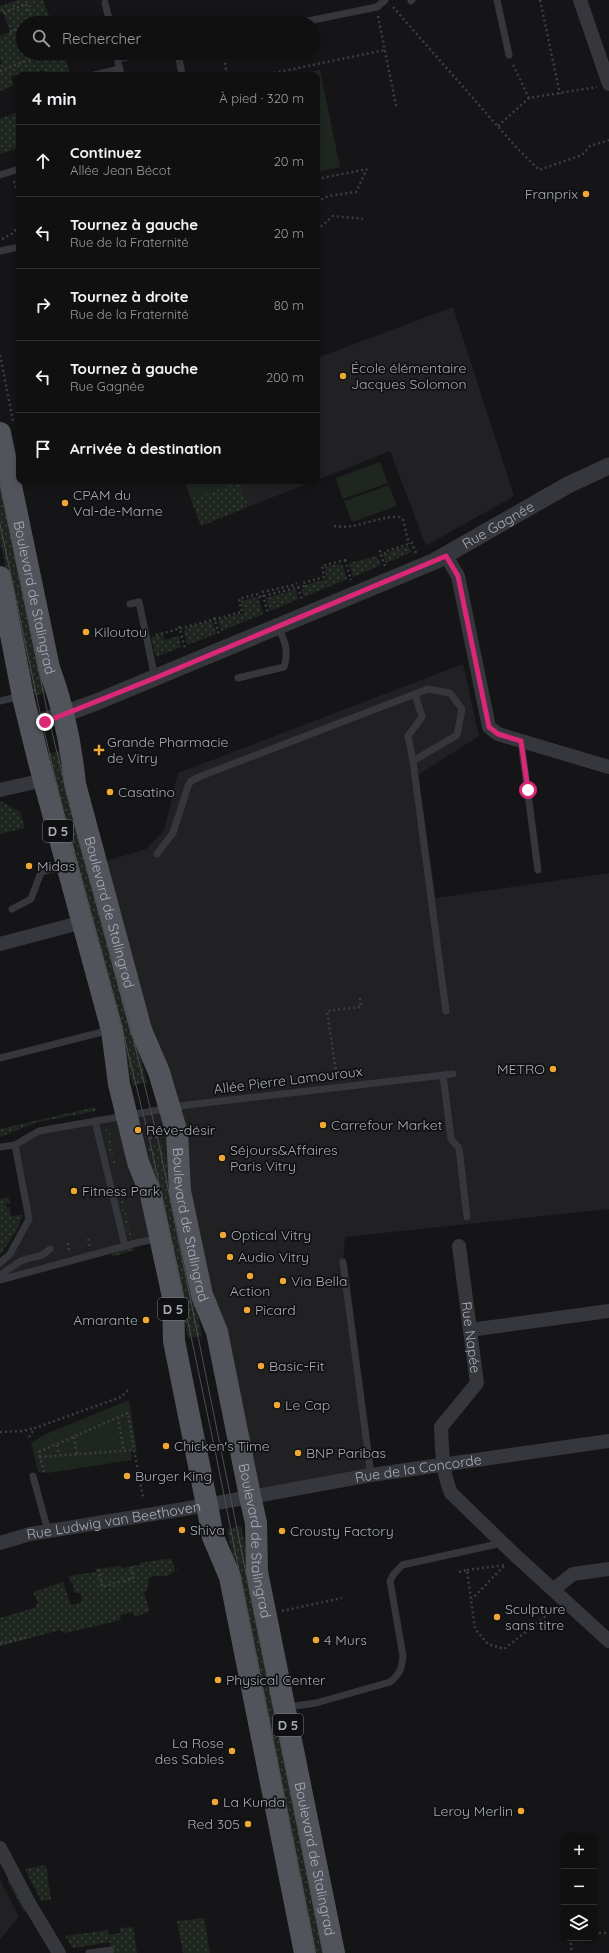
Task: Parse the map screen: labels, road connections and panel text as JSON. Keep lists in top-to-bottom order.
{
  "streets": {
    "main road": ["Boulevard de Stalingrad", "D 5"],
    "street": [
      "Rue Gagnée",
      "Rue Napée",
      "Rue de la Concorde",
      "Rue Ludwig van Beethoven"
    ],
    "lane": ["Allée Pierre Lamouroux"]
  },
  "crossings": [
    ["Rue Gagnée", "Boulevard de Stalingrad"],
    ["Boulevard de Stalingrad", "Allée Pierre Lamouroux"],
    ["Boulevard de Stalingrad", "Rue de la Concorde"],
    ["Boulevard de Stalingrad", "Rue Ludwig van Beethoven"],
    ["Rue Napée", "Rue de la Concorde"],
    ["Rue de la Concorde", "Rue Ludwig van Beethoven"]
  ],
  "places": {
    "other": [
      "Franprix",
      "École élémentaire Jacques Solomon",
      "CPAM du Val-de-Marne",
      "Kiloutou",
      "Casatino",
      "Midas",
      "METRO",
      "Carrefour Market",
      "Rêve-désir",
      "Séjours&Affaires Paris Vitry",
      "Fitness Park",
      "Optical Vitry",
      "Audio Vitry",
      "Action",
      "Via Bella",
      "Picard",
      "Amarante",
      "Basic-Fit",
      "Le Cap",
      "Chicken's Time",
      "BNP Paribas",
      "Burger King",
      "Shiva",
      "Crousty Factory",
      "Sculpture sans titre",
      "4 Murs",
      "Physical Center",
      "La Rose des Sables",
      "La Kunda",
      "Leroy Merlin",
      "Red 305"
    ],
    "health": ["Grande Pharmacie de Vitry"]
  },
  "page": {
    "search": "Rechercher",
    "heading": ["4 min", "À pied · 320 m"],
    "list": [
      ["Continuez", "Allée Jean Bécot", "20 m"],
      ["Tournez à gauche", "Rue de la Fraternité", "20 m"],
      ["Tournez à droite", "Rue de la Fraternité", "80 m"],
      ["Tournez à gauche", "Rue Gagnée", "200 m"],
      "Arrivée à destination"
    ],
    "map_buttons": ["+", "−"]
  }
}
